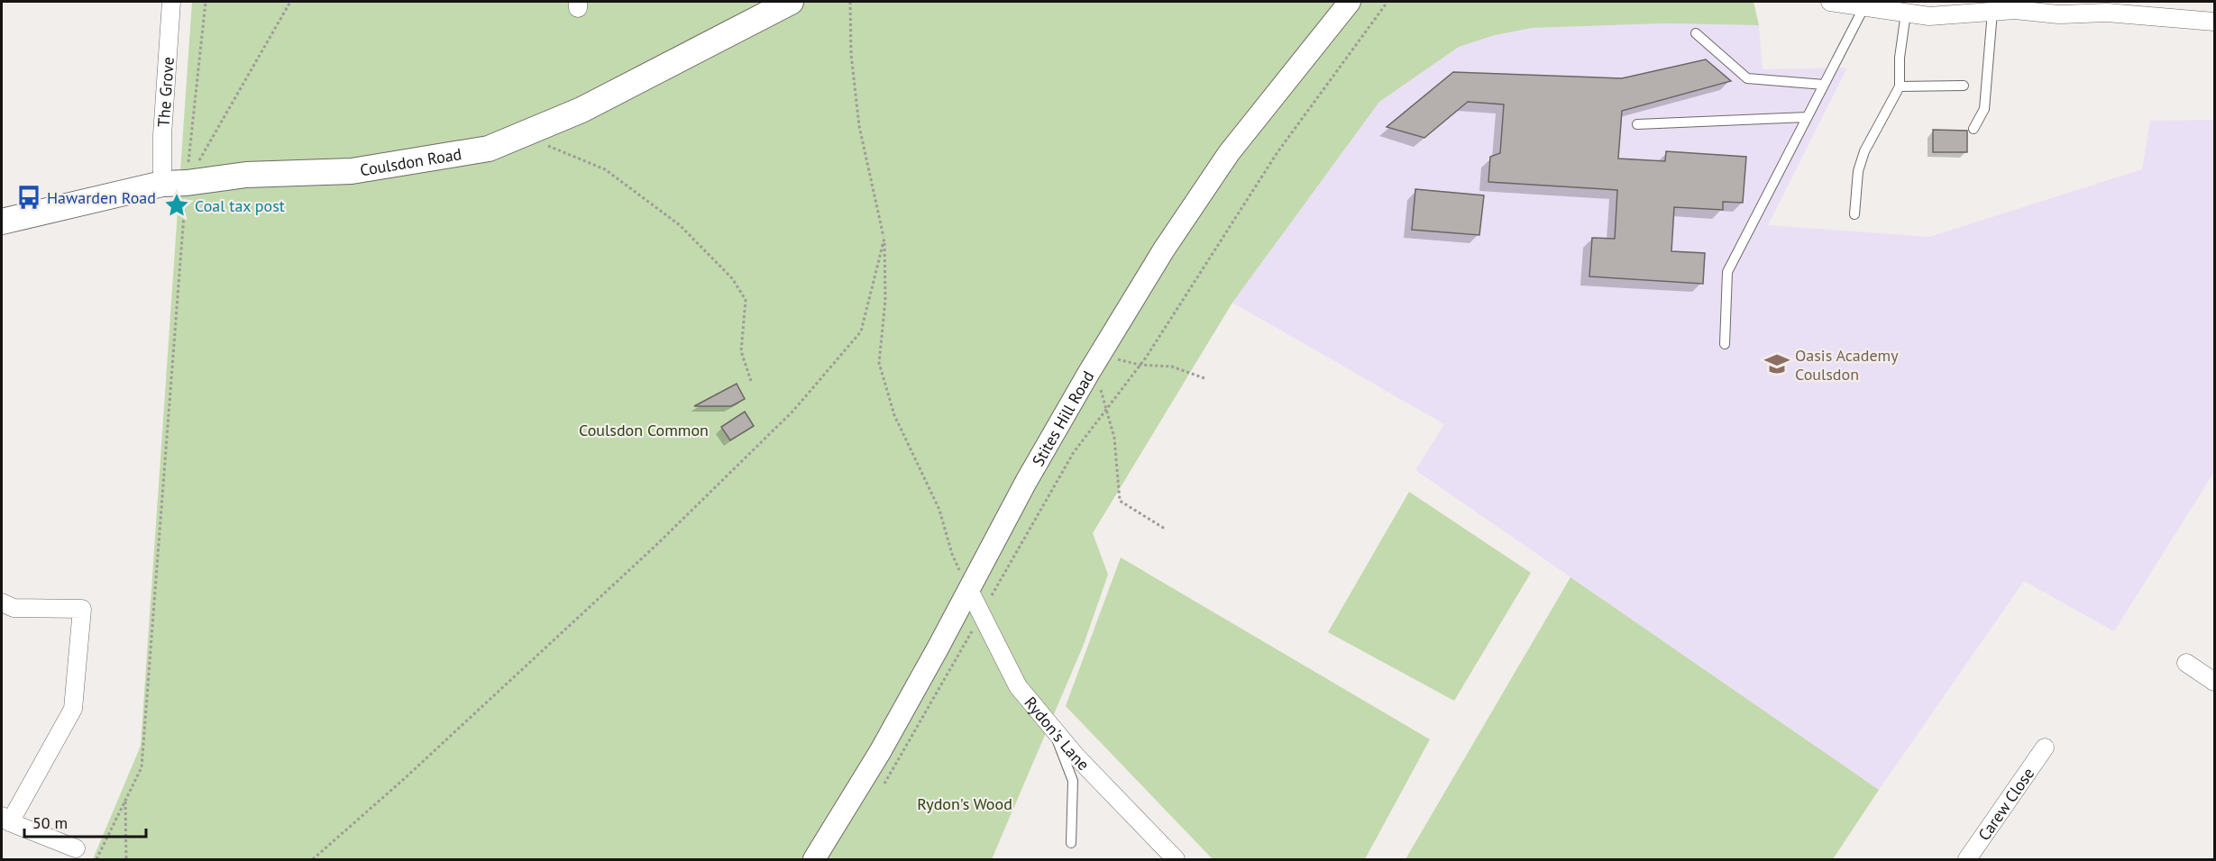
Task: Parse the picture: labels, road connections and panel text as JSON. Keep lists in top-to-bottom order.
{
  "streets": {
    "main road": ["Coulsdon Road"],
    "street": [
      "The Grove",
      "Stites Hill Road",
      "Rydon's Lane",
      "Carew Close"
    ]
  },
  "crossings": [
    ["The Grove", "Coulsdon Road"],
    ["Stites Hill Road", "Rydon's Lane"]
  ],
  "parks": ["Coulsdon Common", "Rydon's Wood"],
  "places": {
    "bus stop": ["Hawarden Road"],
    "place": ["Coal tax post"],
    "school or university": ["Oasis Academy Coulsdon"]
  },
  "scale_bar": "50 m"
}
